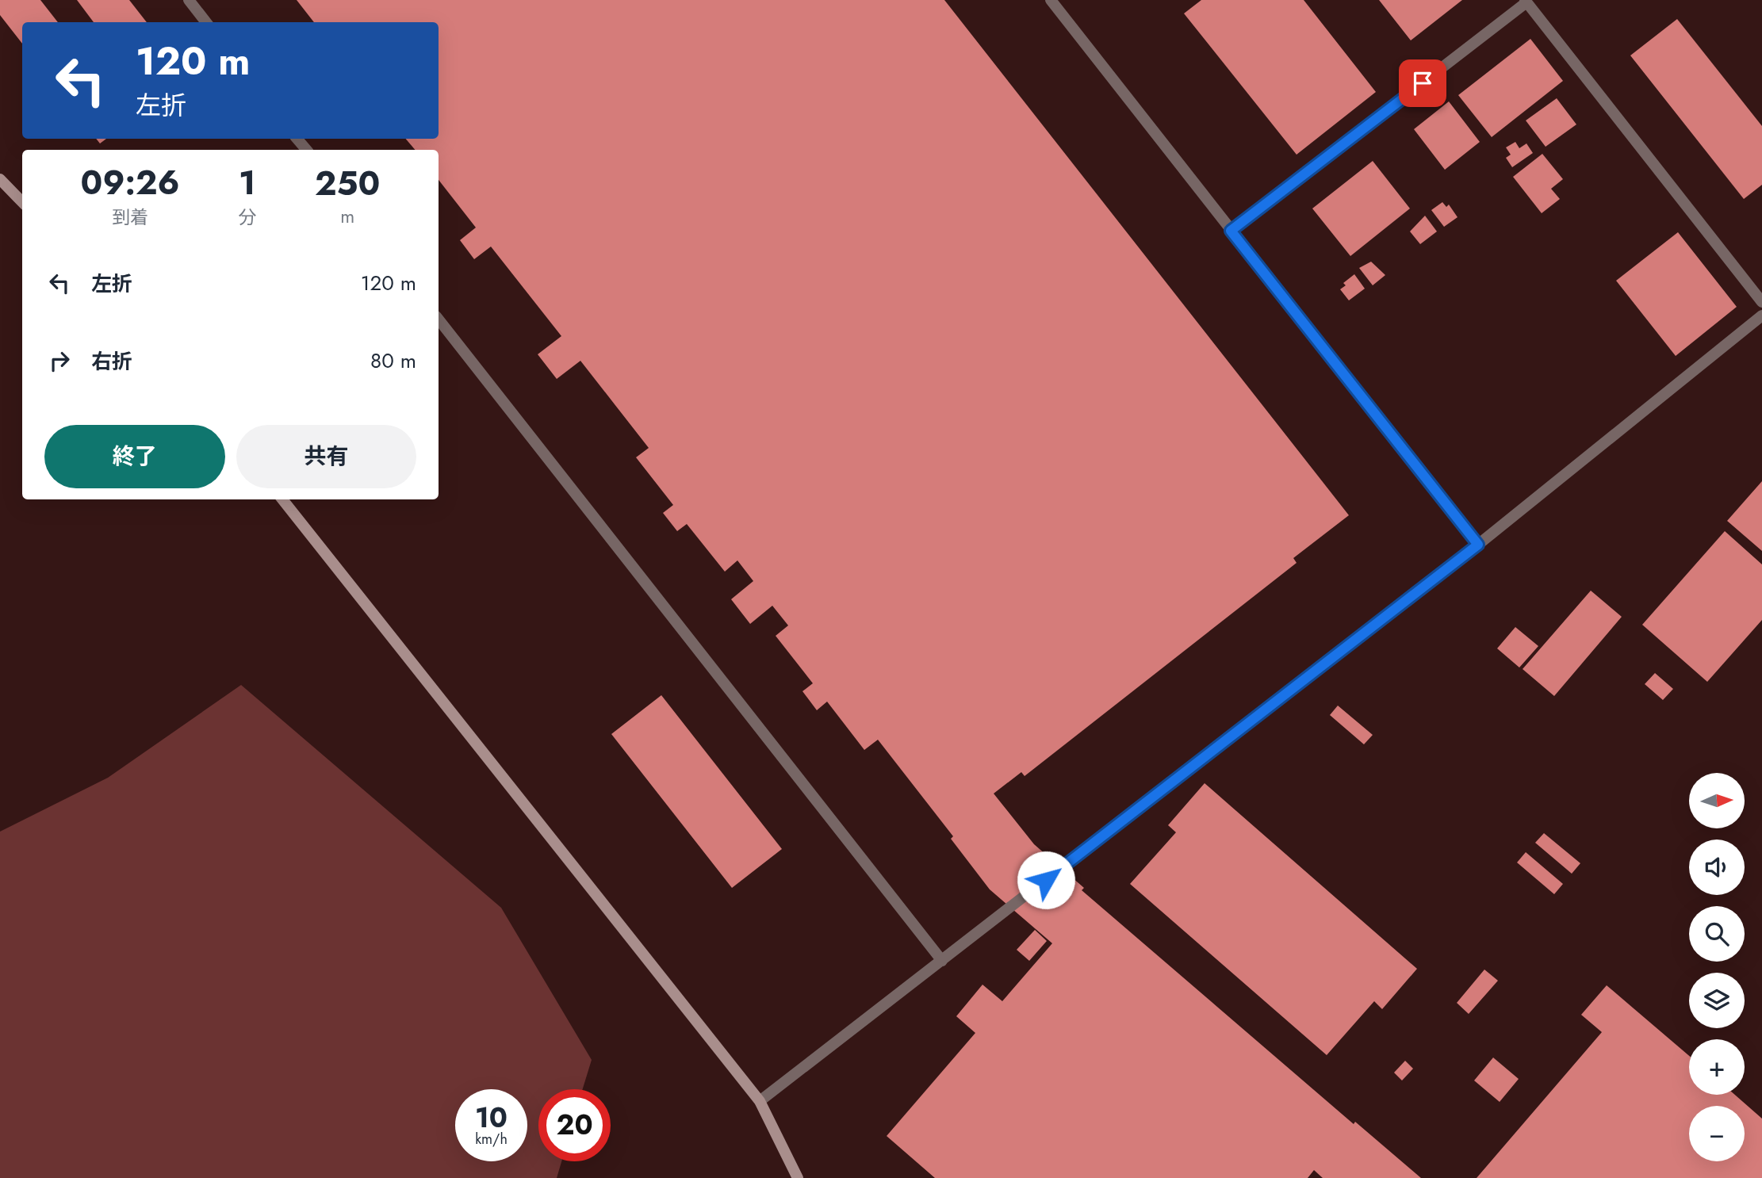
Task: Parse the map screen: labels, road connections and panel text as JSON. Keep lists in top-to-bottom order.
{
  "north": "right",
  "page": {
    "turn": ["120 m", "左折"],
    "eta": [
      "09:26",
      "到着",
      "1",
      "分",
      "250",
      "m"
    ],
    "list": [
      {
        "name": "左折",
        "value": "120 m"
      },
      {
        "name": "右折",
        "value": "80 m"
      }
    ],
    "buttons": ["終了", "共有"],
    "map_buttons": ["+", "−"],
    "speed": "10 km/h",
    "limit": "20"
  }
}
